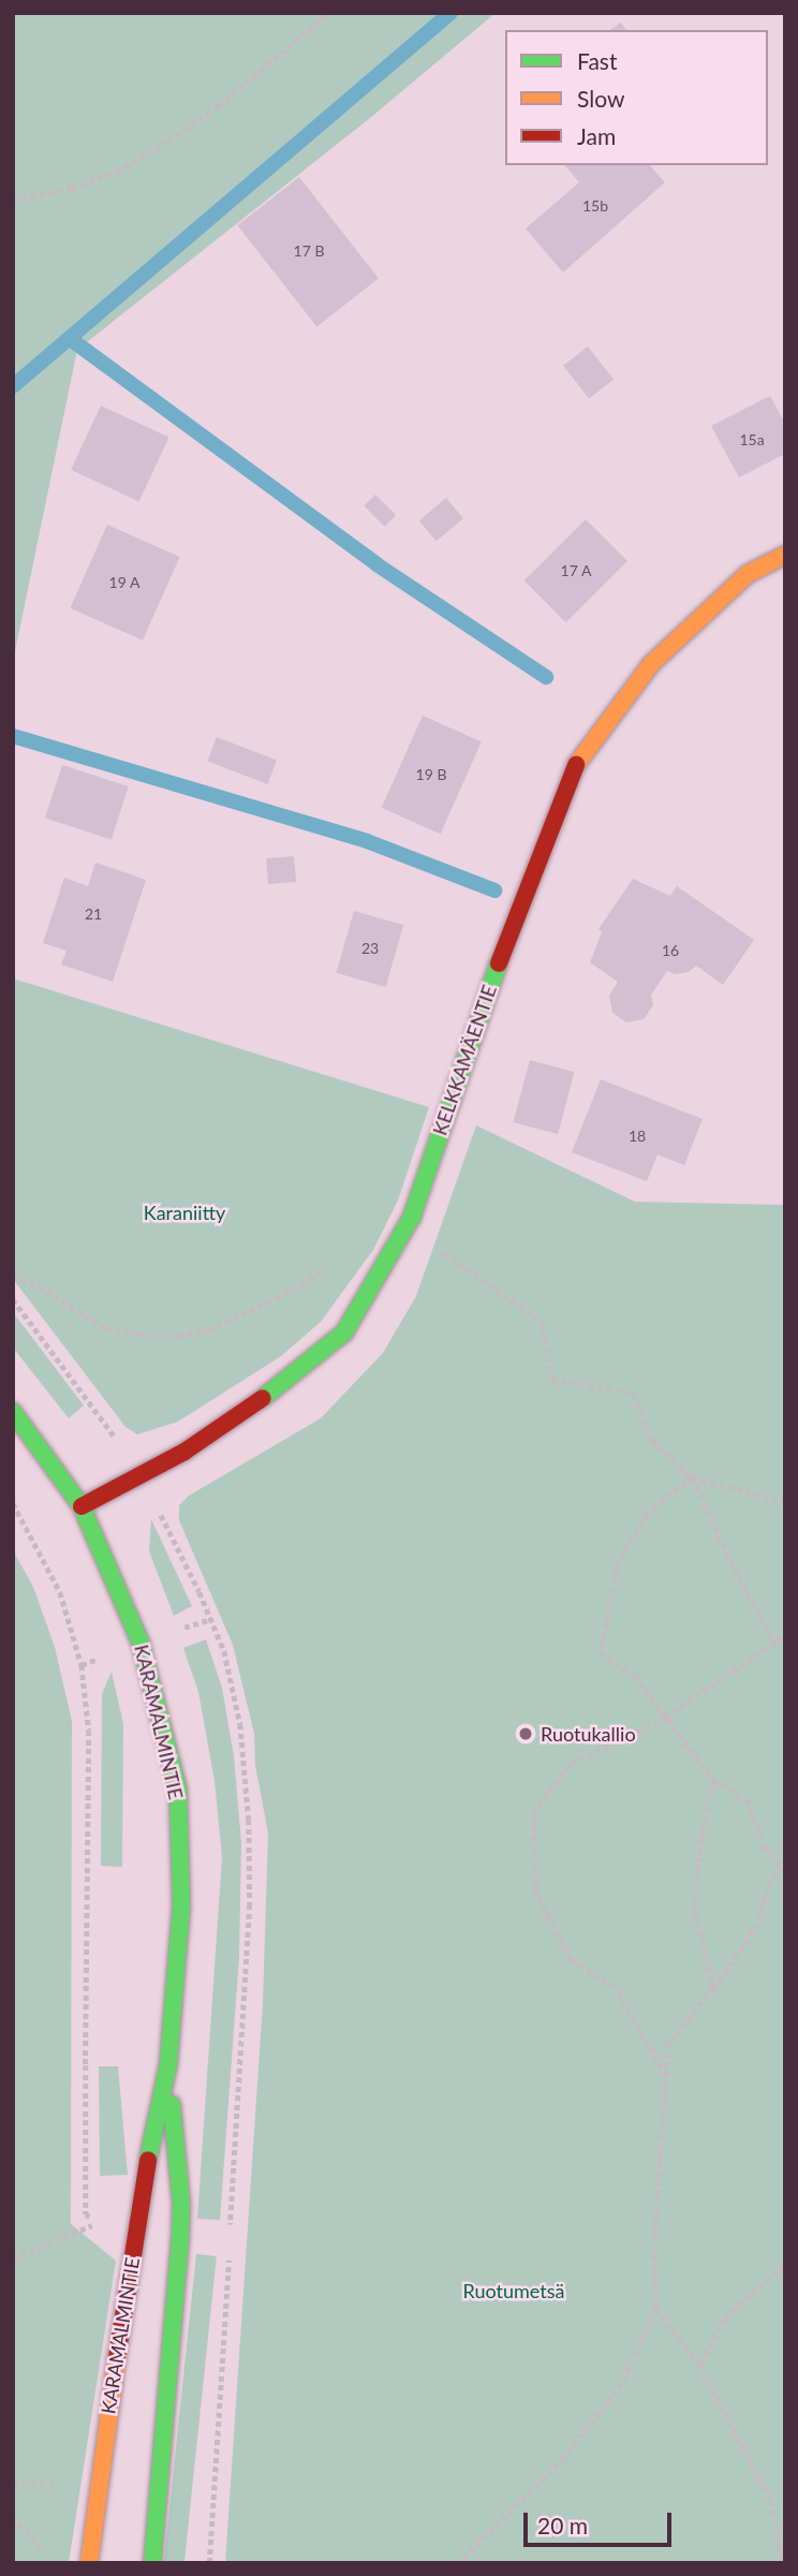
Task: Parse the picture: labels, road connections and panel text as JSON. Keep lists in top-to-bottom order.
{
  "streets": {
    "street": ["KELKKAMÄENTIE", "KARAMALMINTIE"]
  },
  "crossings": [
    ["KELKKAMÄENTIE", "KARAMALMINTIE"]
  ],
  "parks": ["Karaniitty", "Ruotumetsä"],
  "places": ["Ruotukallio"],
  "house_numbers": [
    "15b",
    "17 B",
    "15a",
    "17 A",
    "19 A",
    "19 B",
    "21",
    "23",
    "16",
    "18"
  ],
  "legend": ["Fast", "Slow", "Jam"],
  "scale_bar": "20 m"
}
